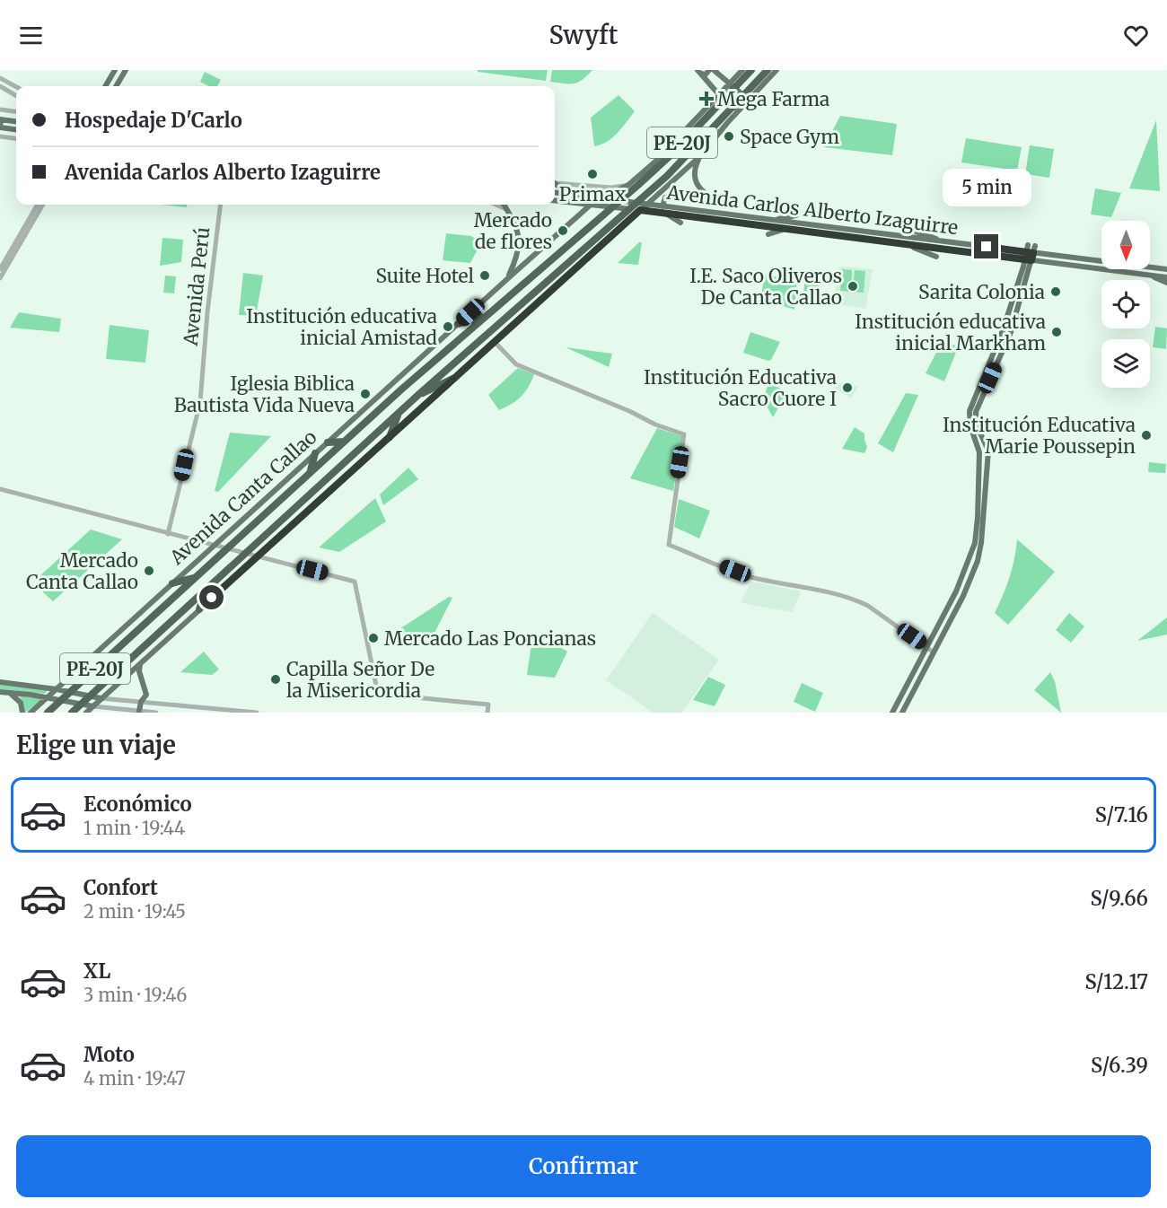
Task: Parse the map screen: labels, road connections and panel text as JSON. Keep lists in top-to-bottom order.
{
  "streets": {
    "highway": ["PE-20J", "Avenida Canta Callao"],
    "main road": ["Avenida Carlos Alberto Izaguirre"],
    "street": ["Avenida Perú"]
  },
  "crossings": [
    ["PE-20J", "Avenida Carlos Alberto Izaguirre"],
    ["Avenida Carlos Alberto Izaguirre", "Avenida Canta Callao"]
  ],
  "places": {
    "health": ["Mega Farma"],
    "other": [
      "Space Gym",
      "Primax",
      "Mercado de flores",
      "Suite Hotel",
      "I.E. Saco Oliveros De Canta Callao",
      "Sarita Colonia",
      "Institución educativa inicial Amistad",
      "Institución educativa inicial Markham",
      "Institución Educativa Sacro Cuore I",
      "Iglesia Biblica Bautista Vida Nueva",
      "Institución Educativa Marie Poussepin",
      "Mercado Canta Callao",
      "Mercado Las Poncianas",
      "Capilla Señor De la Misericordia"
    ]
  },
  "north": "bottom",
  "page": {
    "header": "Swyft",
    "banner": ["Hospedaje D'Carlo", "Avenida Carlos Alberto Izaguirre"],
    "bubble": "5 min",
    "heading": "Elige un viaje",
    "list": [
      {
        "name": "Económico",
        "note": "1 min · 19:44",
        "value": "S/7.16"
      },
      {
        "name": "Confort",
        "note": "2 min · 19:45",
        "value": "S/9.66"
      },
      {
        "name": "XL",
        "note": "3 min · 19:46",
        "value": "S/12.17"
      },
      {
        "name": "Moto",
        "note": "4 min · 19:47",
        "value": "S/6.39"
      }
    ],
    "buttons": "Confirmar"
  }
}
